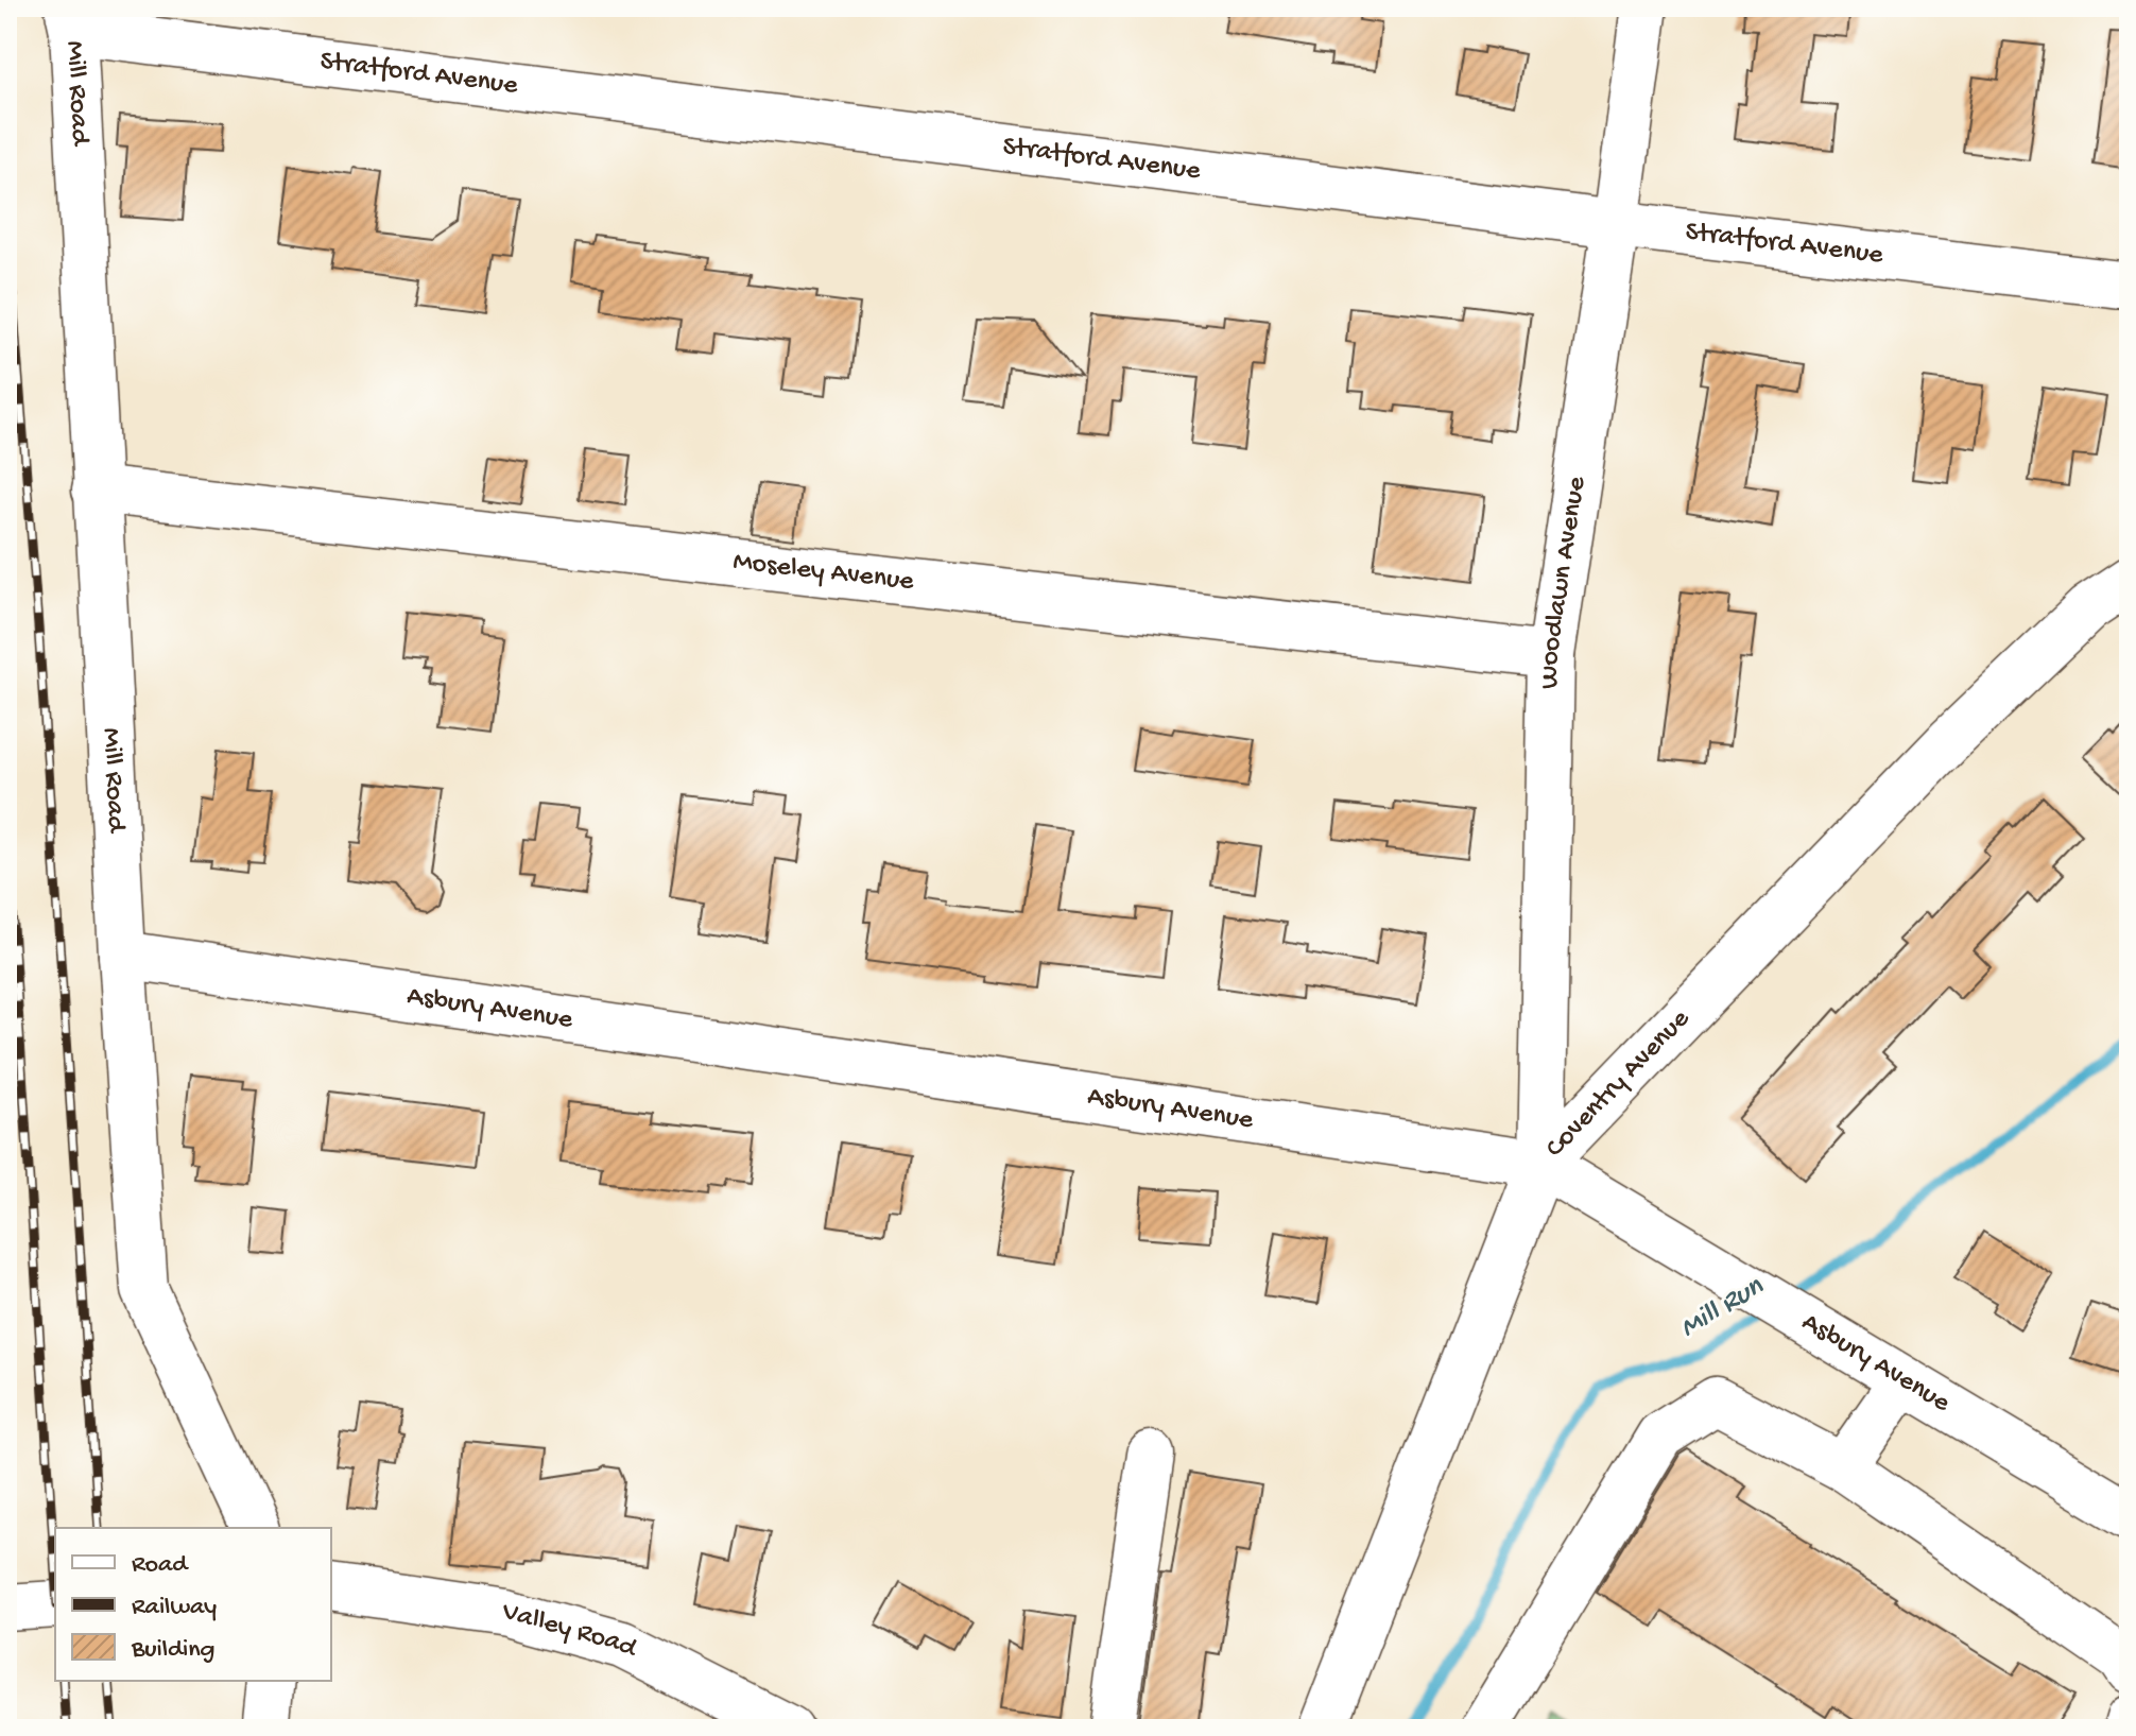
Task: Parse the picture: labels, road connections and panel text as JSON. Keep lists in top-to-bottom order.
{
  "streets": {
    "street": [
      "Stratford Avenue",
      "Mill Road",
      "Moseley Avenue",
      "Woodlawn Avenue",
      "Asbury Avenue",
      "Coventry Avenue",
      "Valley Road"
    ]
  },
  "crossings": [
    ["Stratford Avenue", "Mill Road"],
    ["Stratford Avenue", "Woodlawn Avenue"],
    ["Mill Road", "Moseley Avenue"],
    ["Mill Road", "Asbury Avenue"],
    ["Moseley Avenue", "Woodlawn Avenue"],
    ["Woodlawn Avenue", "Asbury Avenue"],
    ["Woodlawn Avenue", "Coventry Avenue"],
    ["Asbury Avenue", "Coventry Avenue"]
  ],
  "water": ["Mill Run"],
  "legend": ["Road", "Railway", "Building"]
}
